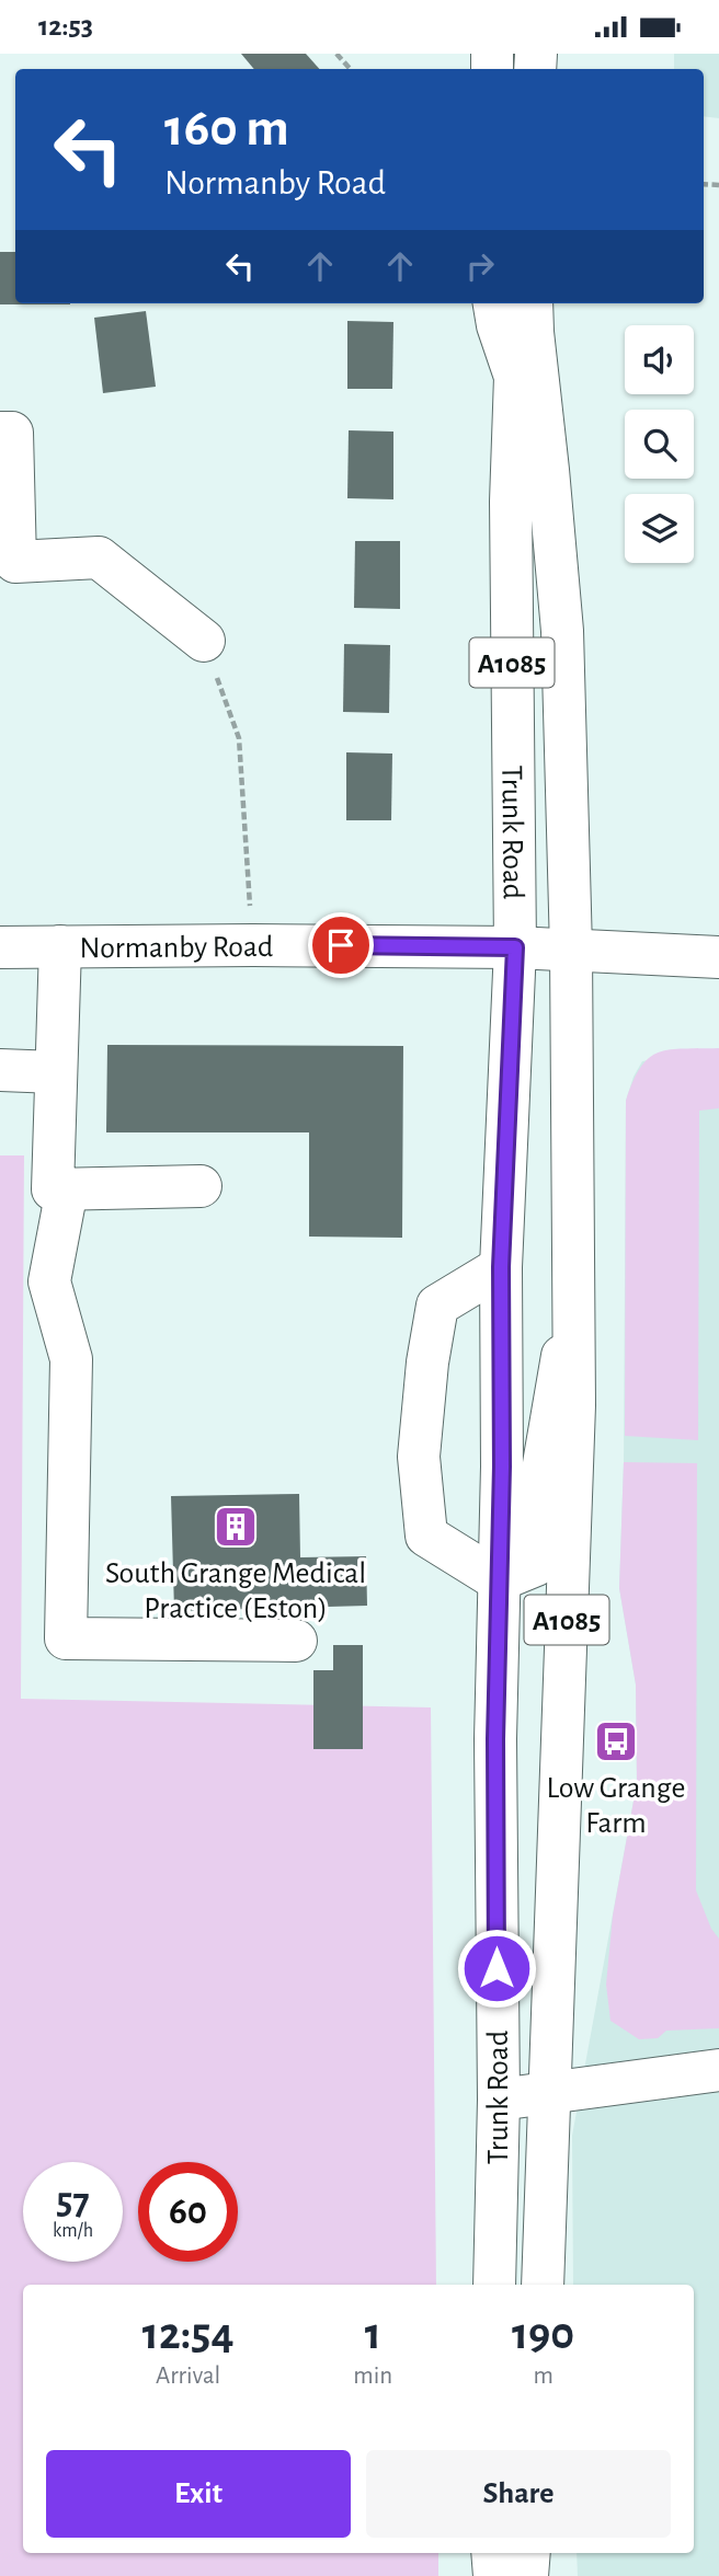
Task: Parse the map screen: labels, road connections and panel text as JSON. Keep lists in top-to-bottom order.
{
  "streets": {
    "main road": ["A1085", "Trunk Road", "Normanby Road"]
  },
  "crossings": [
    ["A1085", "Normanby Road"],
    ["Trunk Road", "Normanby Road"]
  ],
  "places": {
    "building": ["South Grange Medical Practice (Eston)"],
    "bus stop": ["Low Grange Farm"]
  },
  "page": {
    "status": "12:53",
    "turn": ["160 m", "Normanby Road"],
    "speed": "57 km/h",
    "limit": "60",
    "eta": [
      "12:54",
      "Arrival",
      "1",
      "min",
      "190",
      "m"
    ],
    "buttons": ["Exit", "Share"]
  }
}
